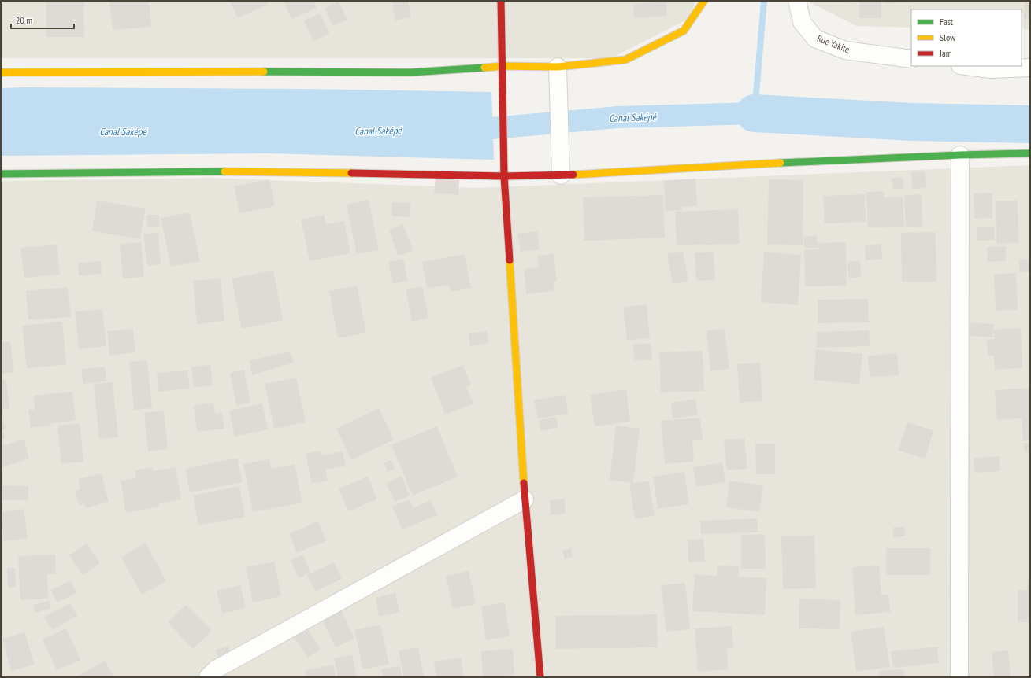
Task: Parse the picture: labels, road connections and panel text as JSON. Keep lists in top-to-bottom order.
{
  "streets": {
    "street": ["Rue Yakite"]
  },
  "water": ["Canal Saképé"],
  "legend": ["Fast", "Slow", "Jam"],
  "scale_bar": "20 m"
}
